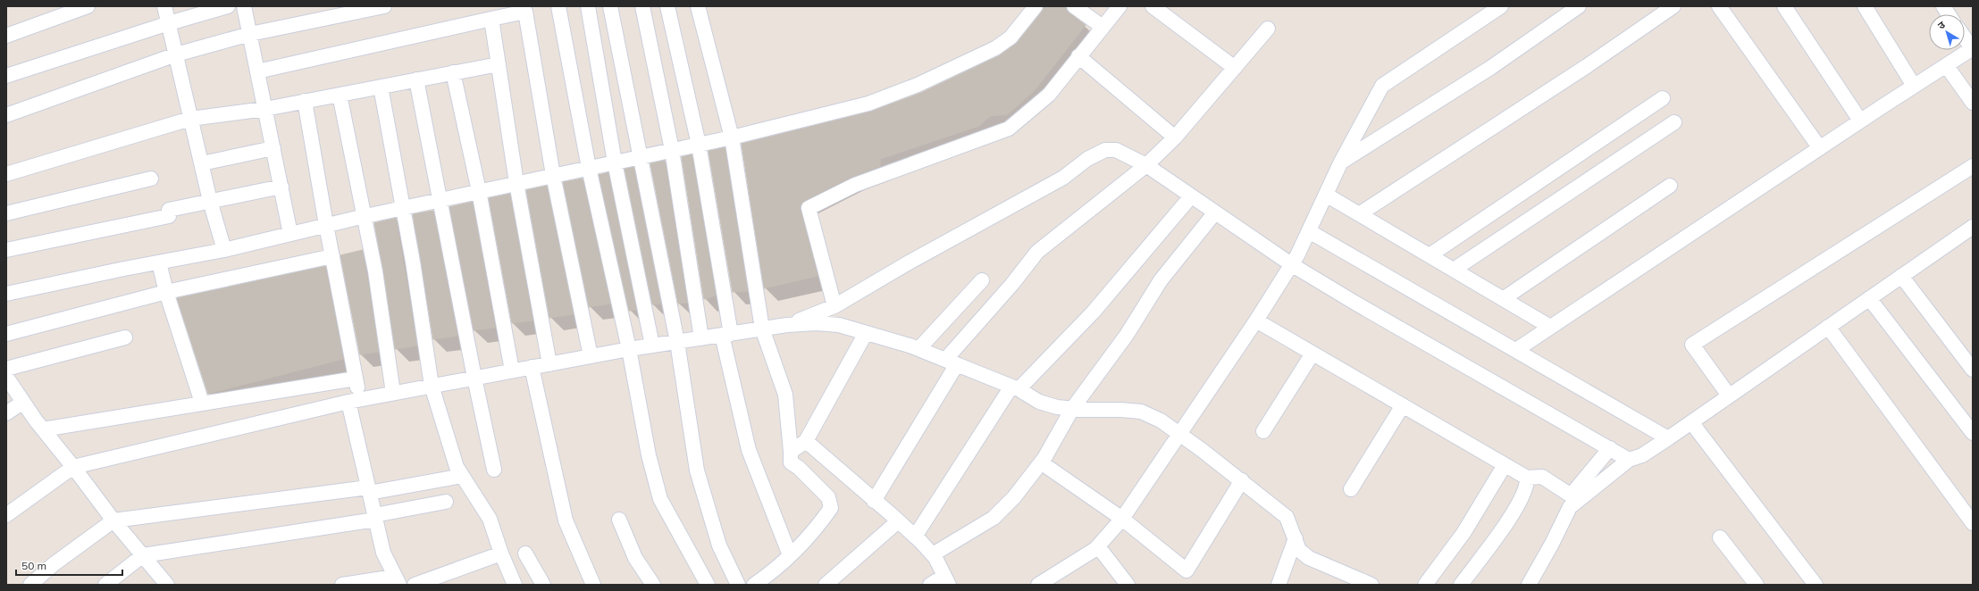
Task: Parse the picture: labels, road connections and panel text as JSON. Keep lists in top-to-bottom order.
{
  "scale_bar": "50 m",
  "north": "top left"
}
